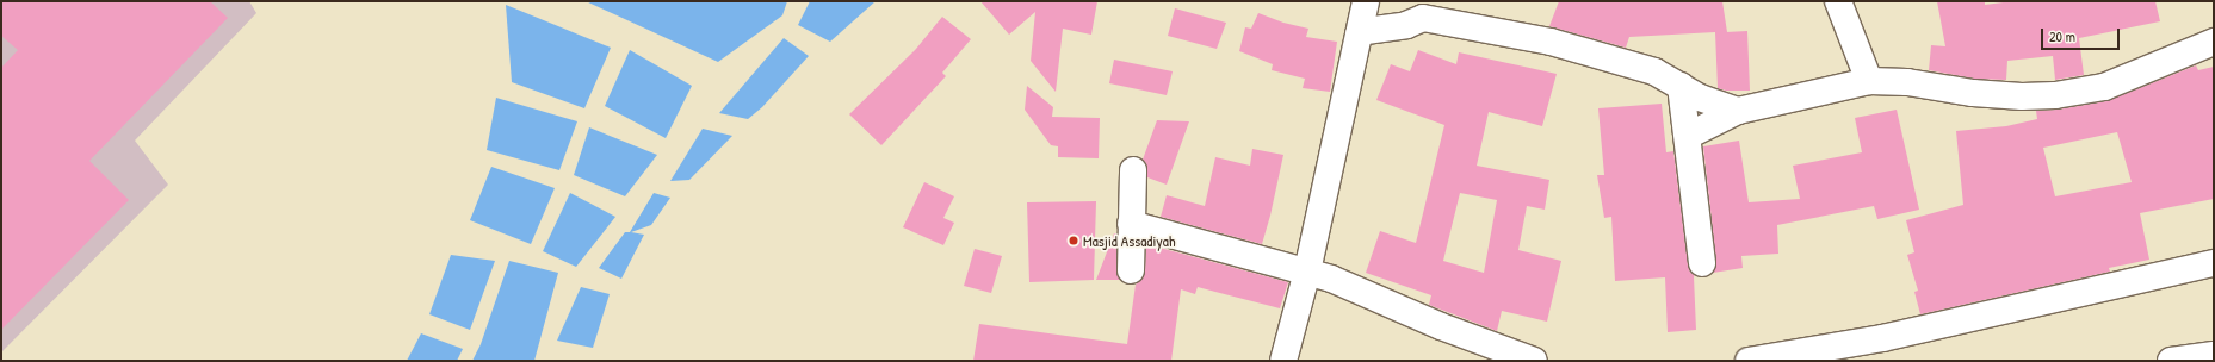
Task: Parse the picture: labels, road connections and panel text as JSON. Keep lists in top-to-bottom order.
{
  "places": ["Masjid Assadiyah"],
  "scale_bar": "20 m"
}
